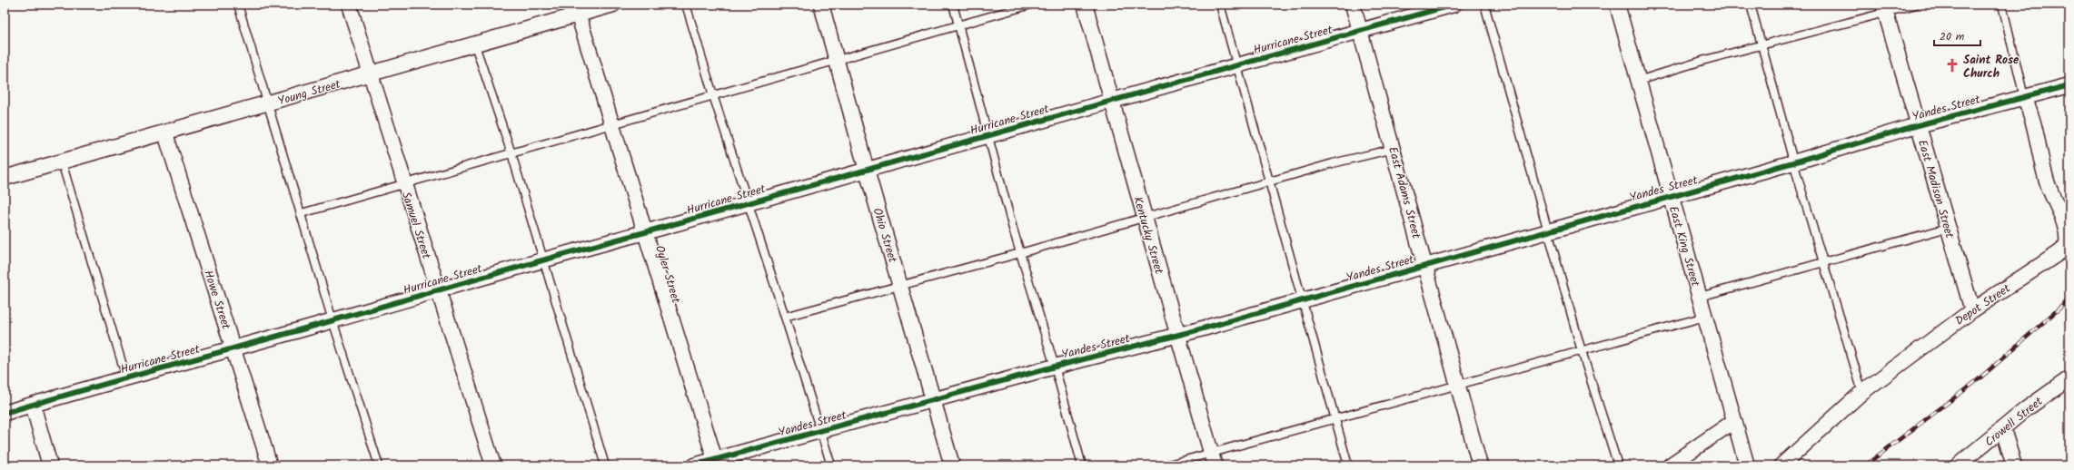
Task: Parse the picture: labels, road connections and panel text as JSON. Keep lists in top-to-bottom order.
{
  "streets": {
    "street": [
      "Hurricane Street",
      "Young Street",
      "Yandes Street",
      "East Madison Street",
      "East Adams Street",
      "Samuel Street",
      "Ohio Street",
      "Kentucky Street",
      "East King Street",
      "Oyler Street",
      "Howe Street",
      "Depot Street",
      "Crowell Street"
    ]
  },
  "crossings": [
    ["Hurricane Street", "East Adams Street"],
    ["Hurricane Street", "Samuel Street"],
    ["Hurricane Street", "Ohio Street"],
    ["Hurricane Street", "Kentucky Street"],
    ["Hurricane Street", "Oyler Street"],
    ["Hurricane Street", "Howe Street"],
    ["Young Street", "Samuel Street"],
    ["Young Street", "Oyler Street"],
    ["Young Street", "Howe Street"],
    ["Yandes Street", "East Madison Street"],
    ["Yandes Street", "East Adams Street"],
    ["Yandes Street", "Ohio Street"],
    ["Yandes Street", "Kentucky Street"],
    ["Yandes Street", "East King Street"],
    ["Yandes Street", "Oyler Street"],
    ["Yandes Street", "Depot Street"],
    ["East Madison Street", "Depot Street"]
  ],
  "places": {
    "church": ["Saint Rose Church"]
  },
  "scale_bar": "20 m"
}
